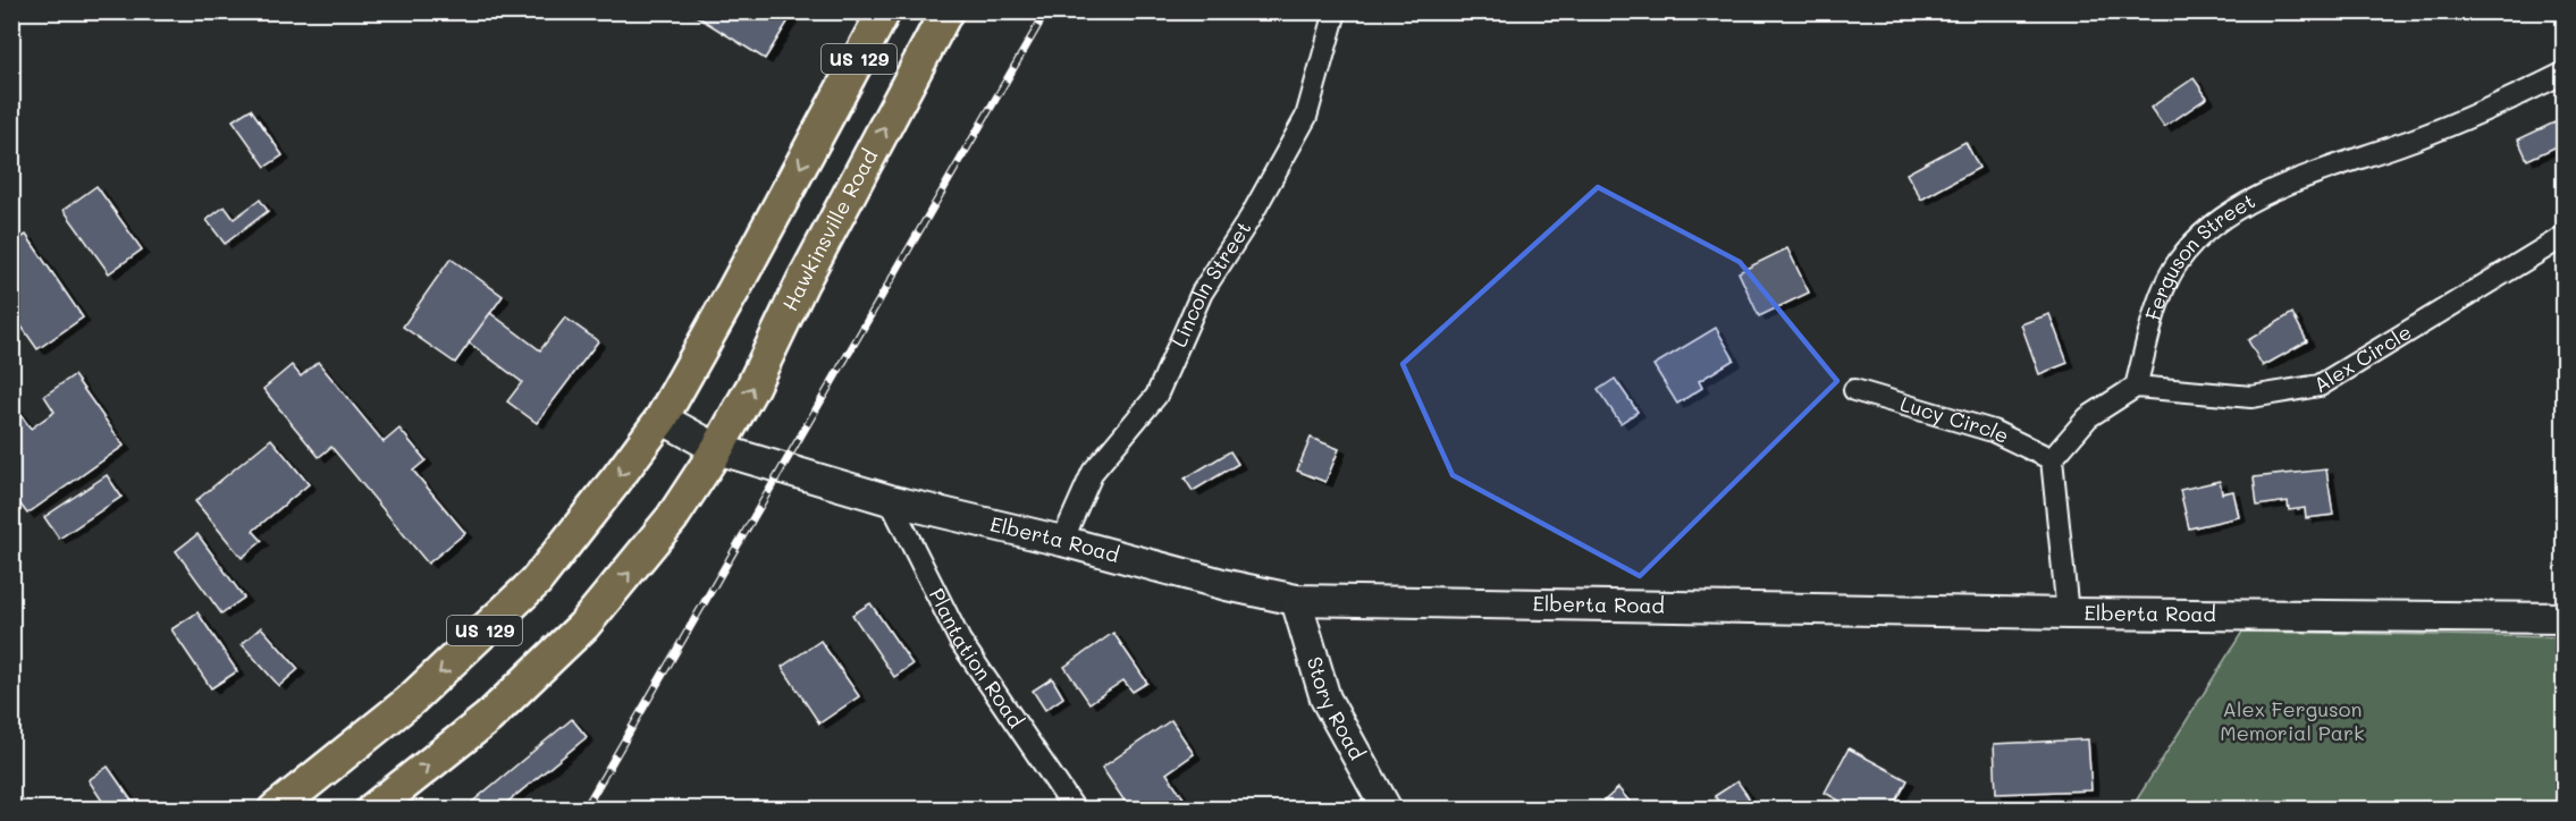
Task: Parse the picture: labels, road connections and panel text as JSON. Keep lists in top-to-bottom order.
{
  "streets": {
    "main road": ["US 129", "Hawkinsville Road"],
    "street": [
      "Ferguson Street",
      "Lincoln Street",
      "Alex Circle",
      "Lucy Circle",
      "Elberta Road",
      "Plantation Road",
      "Story Road"
    ]
  },
  "crossings": [
    ["US 129", "Hawkinsville Road"],
    ["US 129", "Elberta Road"],
    ["Hawkinsville Road", "Elberta Road"],
    ["Ferguson Street", "Alex Circle"],
    ["Lincoln Street", "Elberta Road"],
    ["Elberta Road", "Plantation Road"],
    ["Elberta Road", "Story Road"]
  ],
  "parks": ["Alex Ferguson Memorial Park"]
}
